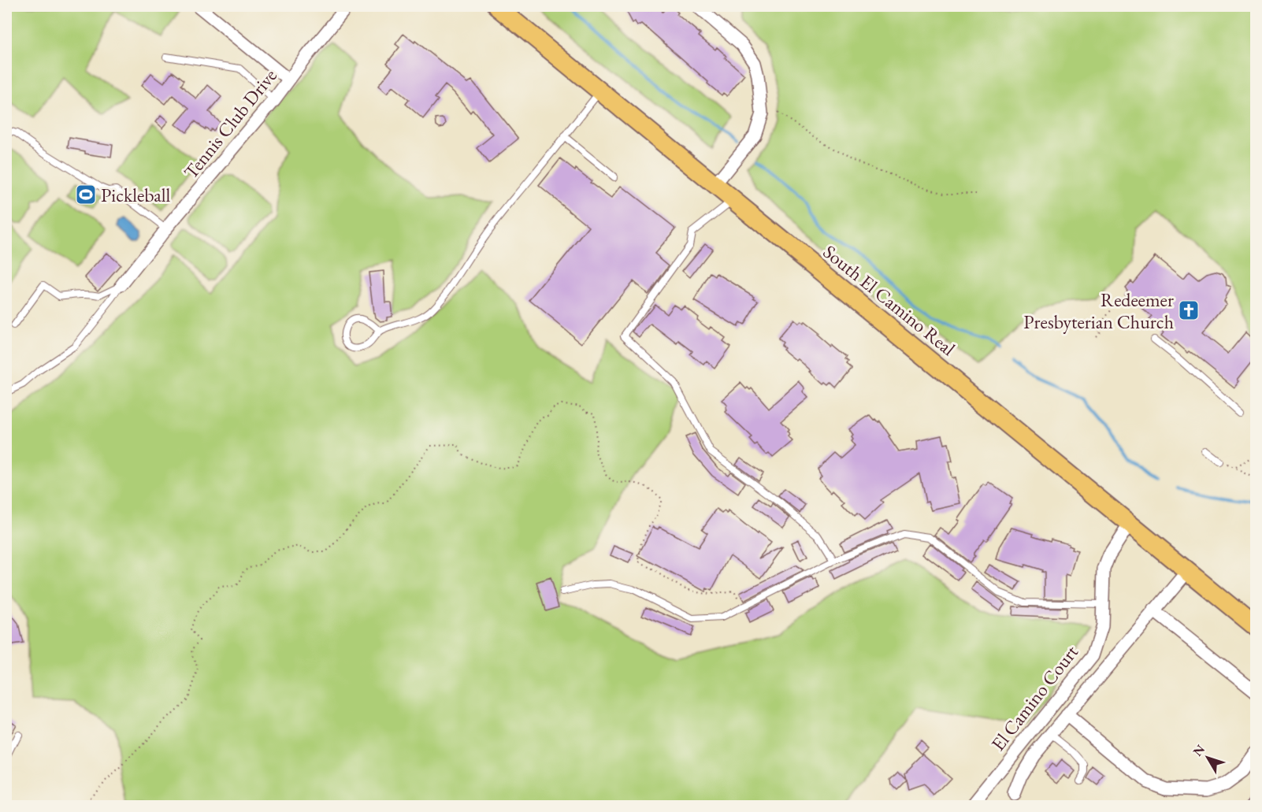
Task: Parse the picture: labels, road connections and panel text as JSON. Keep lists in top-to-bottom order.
{
  "streets": {
    "main road": ["South El Camino Real"],
    "street": ["Tennis Club Drive", "El Camino Court"]
  },
  "crossings": [
    ["South El Camino Real", "El Camino Court"]
  ],
  "places": {
    "sports": ["Pickleball"],
    "church": ["Redeemer Presbyterian Church"]
  },
  "north": "top left"
}
